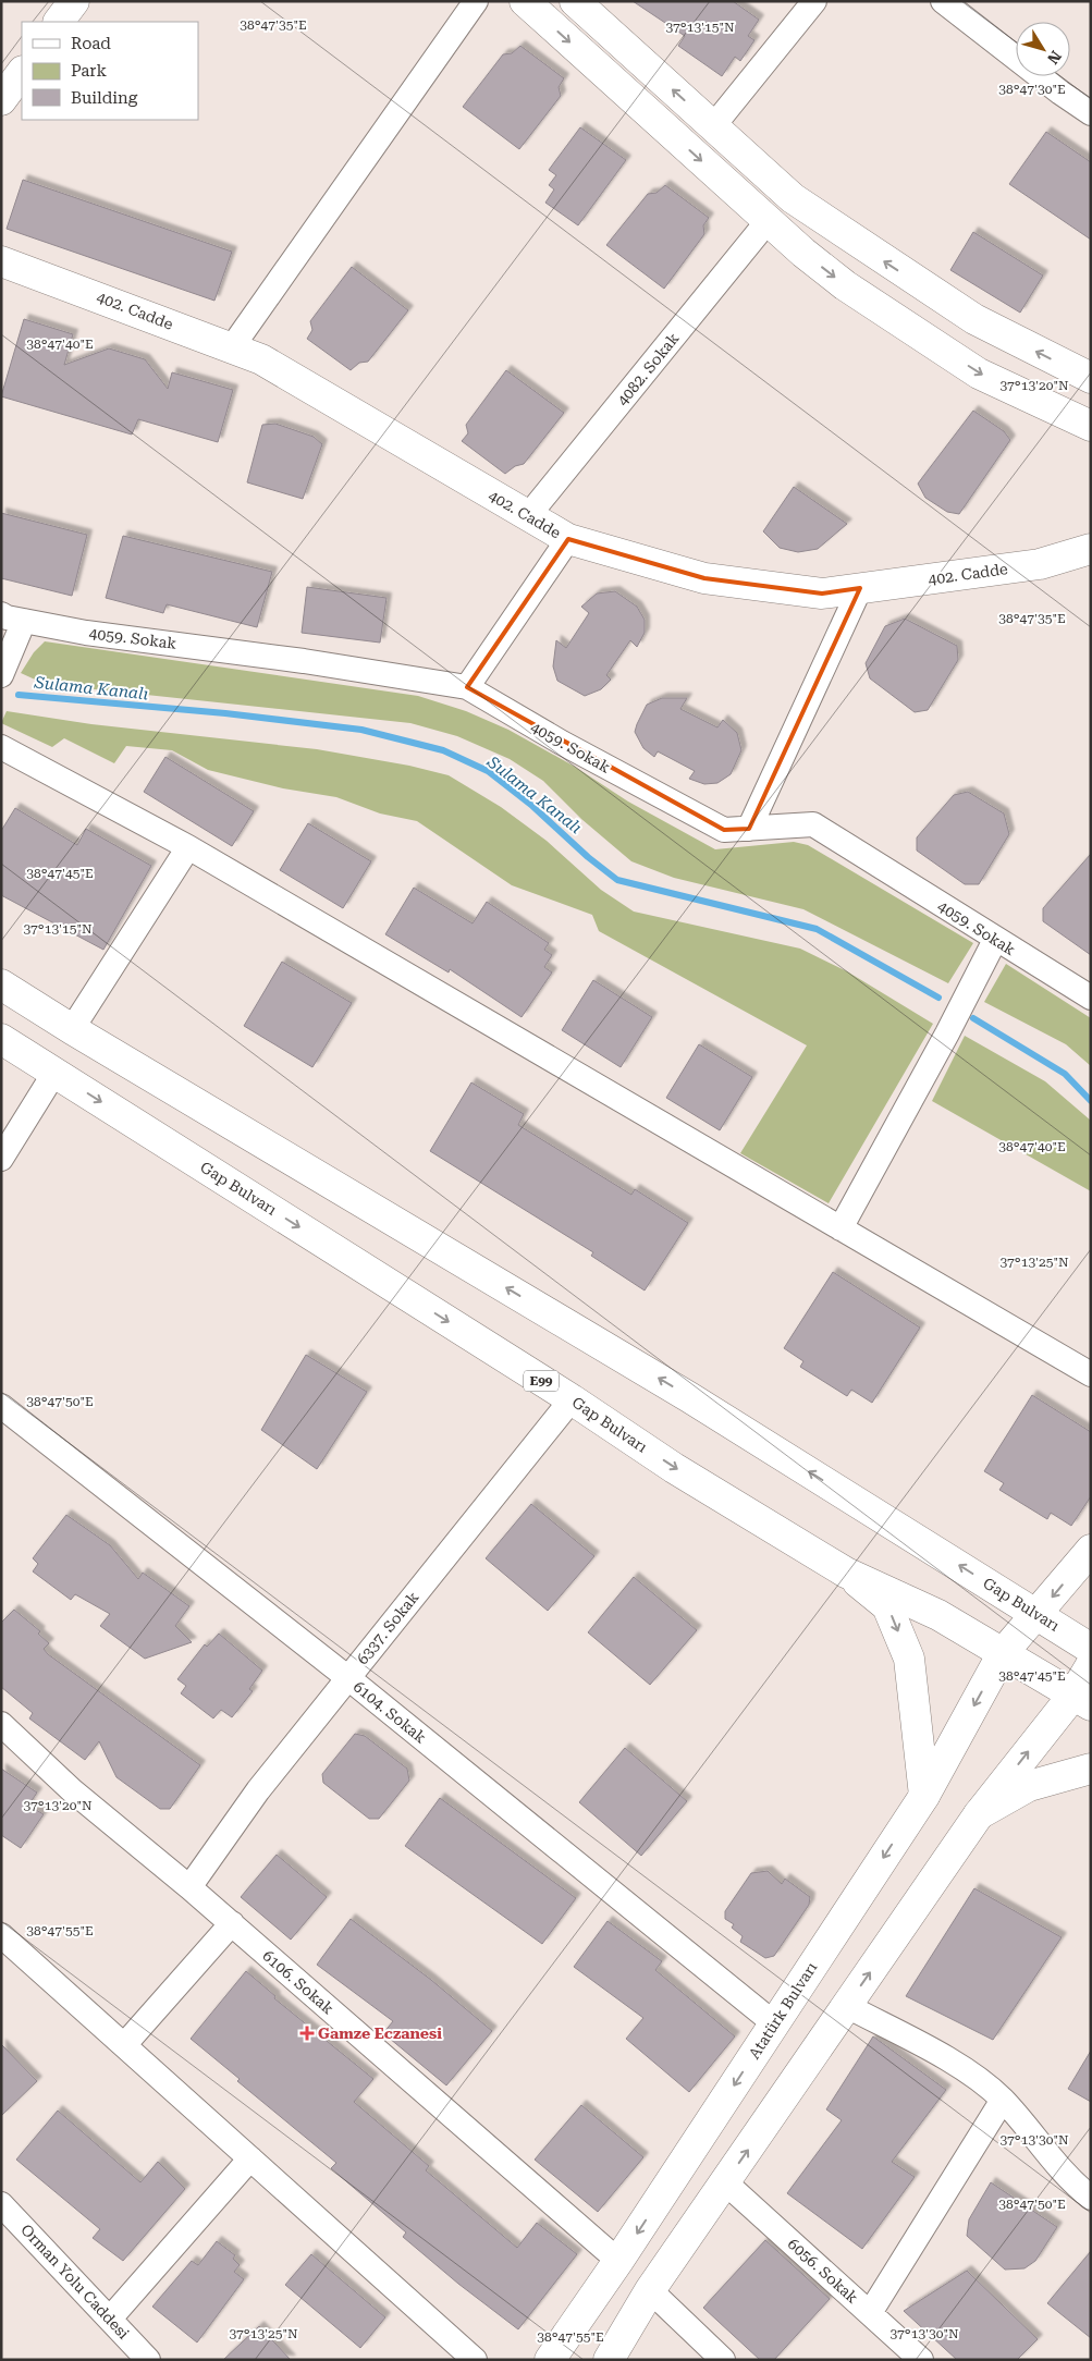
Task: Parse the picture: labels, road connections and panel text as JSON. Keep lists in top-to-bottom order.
{
  "streets": {
    "main road": [
      "402. Cadde",
      "Gap Bulvarı",
      "E99",
      "Atatürk Bulvarı"
    ],
    "street": [
      "4082. Sokak",
      "4059. Sokak",
      "6337. Sokak",
      "6104. Sokak",
      "6106. Sokak",
      "6056. Sokak",
      "Orman Yolu Caddesi"
    ]
  },
  "crossings": [
    ["402. Cadde", "4082. Sokak"],
    ["Gap Bulvarı", "6337. Sokak"],
    ["Gap Bulvarı", "Atatürk Bulvarı"],
    ["6337. Sokak", "6104. Sokak"],
    ["6337. Sokak", "6106. Sokak"],
    ["6104. Sokak", "Atatürk Bulvarı"],
    ["6106. Sokak", "Atatürk Bulvarı"]
  ],
  "water": ["Sulama Kanalı"],
  "places": {
    "health": ["Gamze Eczanesi"]
  },
  "legend": ["Road", "Park", "Building"],
  "north": "bottom right",
  "coordinates": [
    "38°47'35\"E",
    "37°13'15\"N",
    "38°47'30\"E",
    "38°47'40\"E",
    "37°13'20\"N",
    "38°47'45\"E",
    "37°13'25\"N",
    "38°47'50\"E",
    "38°47'55\"E",
    "37°13'30\"N"
  ]
}
